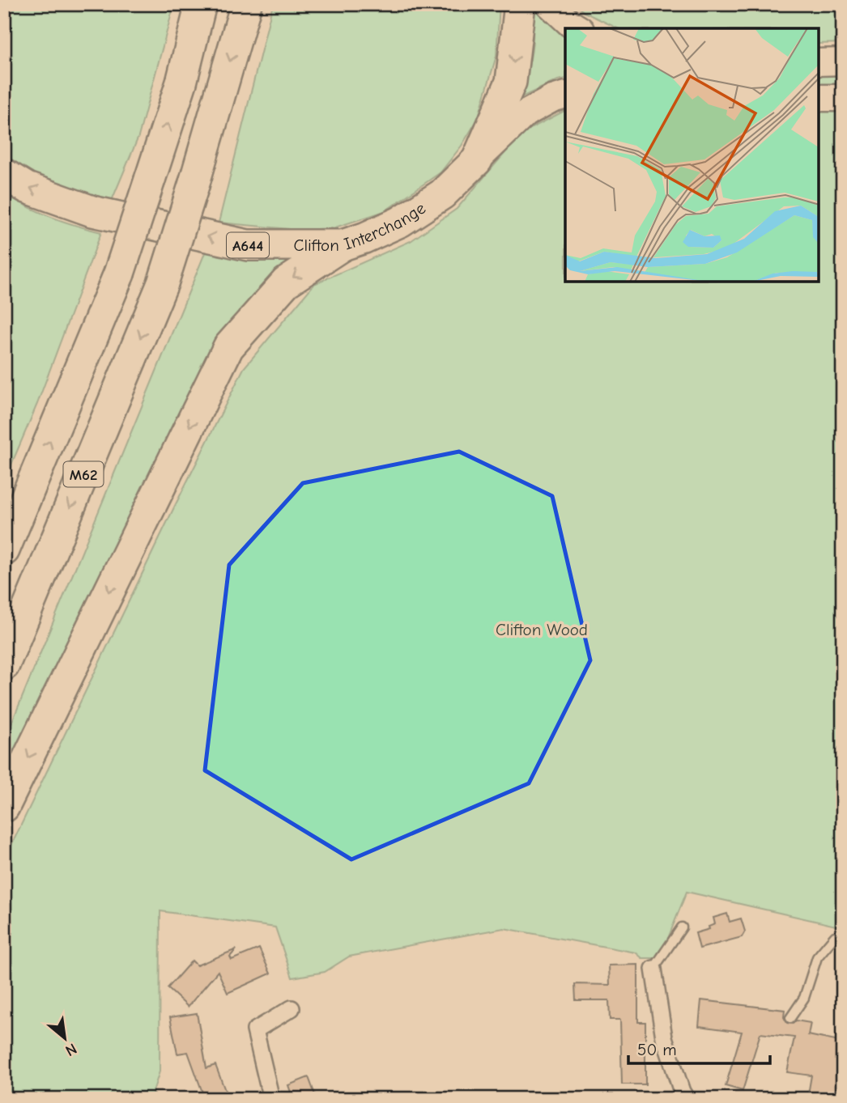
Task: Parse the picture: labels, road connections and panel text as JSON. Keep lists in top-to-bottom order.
{
  "streets": {
    "highway": ["Clifton Interchange", "A644", "M62"]
  },
  "crossings": [
    ["Clifton Interchange", "A644"]
  ],
  "parks": ["Clifton Wood"],
  "scale_bar": "50 m",
  "north": "bottom right"
}
